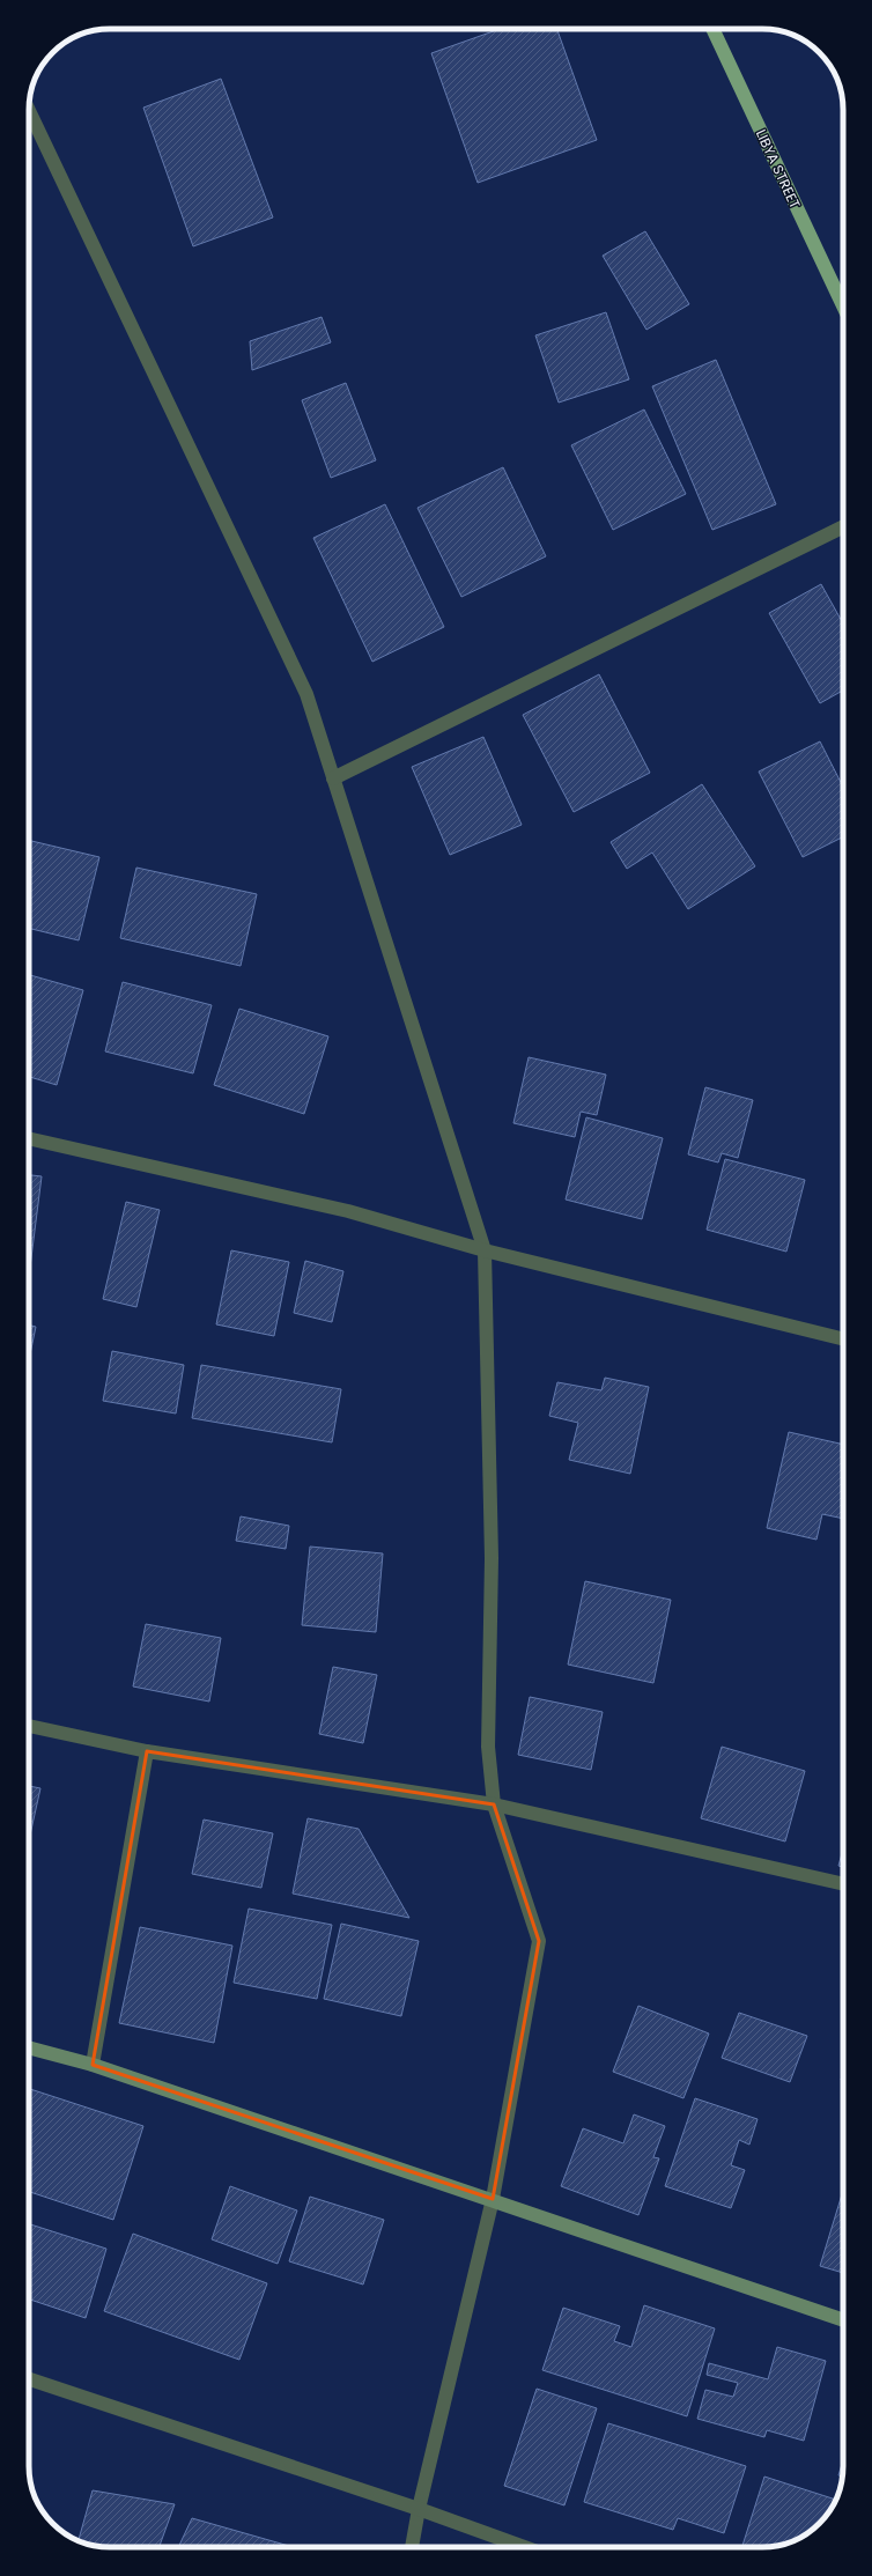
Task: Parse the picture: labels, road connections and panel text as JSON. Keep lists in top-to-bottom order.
{
  "streets": {
    "main road": ["LIBYA STREET"]
  }
}
